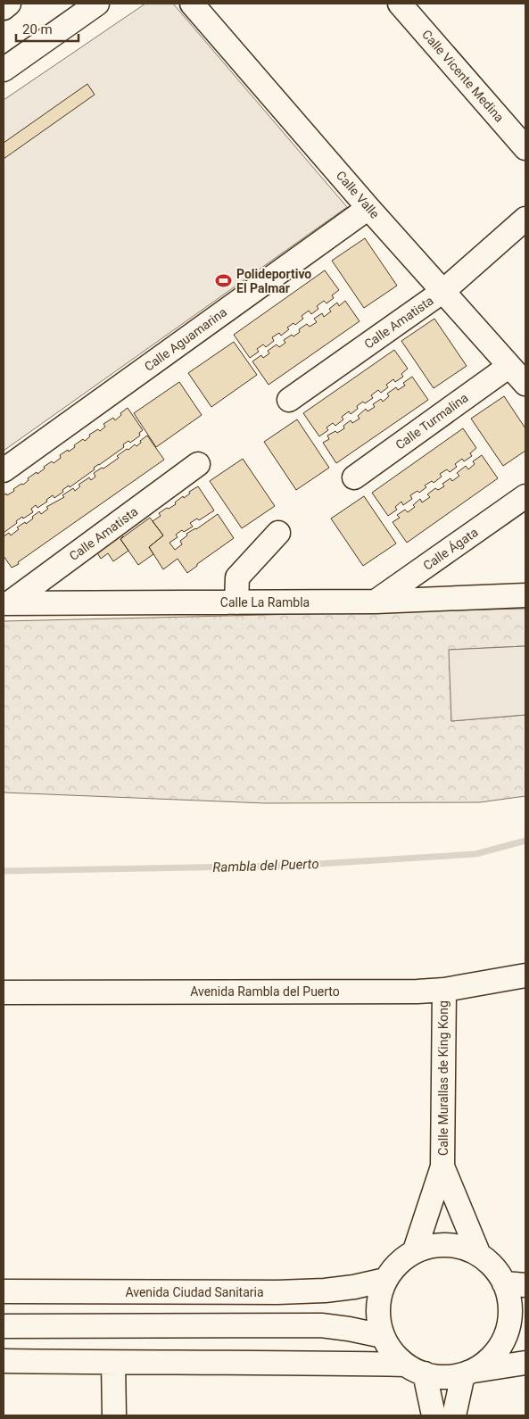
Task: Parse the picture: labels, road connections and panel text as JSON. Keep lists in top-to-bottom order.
{
  "streets": {
    "street": [
      "Calle Vicente Medina",
      "Calle Valle",
      "Calle Amatista",
      "Calle Aguamarina",
      "Calle Turmalina",
      "Calle Ágata",
      "Calle La Rambla",
      "Avenida Rambla del Puerto",
      "Calle Murallas de King Kong",
      "Avenida Ciudad Sanitaria"
    ]
  },
  "crossings": [
    ["Calle Valle", "Calle Amatista"],
    ["Calle Valle", "Calle Aguamarina"],
    ["Calle Valle", "Calle Turmalina"],
    ["Calle Amatista", "Calle La Rambla"],
    ["Calle Ágata", "Calle La Rambla"],
    ["Avenida Rambla del Puerto", "Calle Murallas de King Kong"],
    ["Calle Murallas de King Kong", "Avenida Ciudad Sanitaria"]
  ],
  "water": ["Rambla del Puerto"],
  "places": {
    "sports": ["Polideportivo El Palmar"]
  },
  "scale_bar": "20 m"
}
